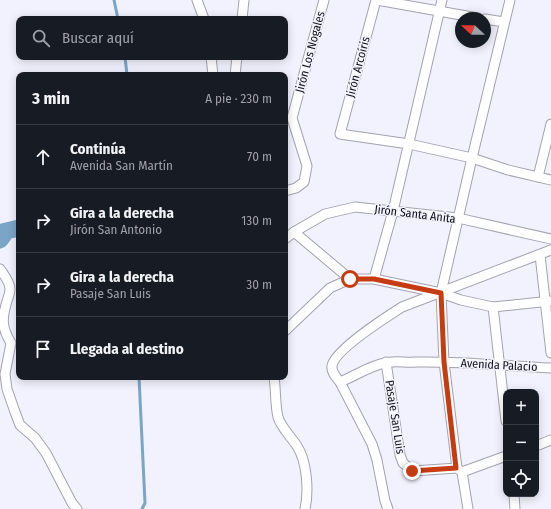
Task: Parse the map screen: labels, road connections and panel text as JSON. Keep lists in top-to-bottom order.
{
  "streets": {
    "street": [
      "Jirón Los Nogales",
      "Jirón Arcoíris",
      "Jirón Santa Anita",
      "Avenida Palacio",
      "Pasaje San Luis"
    ]
  },
  "crossings": [
    ["Avenida Palacio", "Pasaje San Luis"]
  ],
  "north": "left",
  "page": {
    "search": "Buscar aquí",
    "heading": ["3 min", "A pie · 230 m"],
    "list": [
      ["Continúa", "Avenida San Martín", "70 m"],
      ["Gira a la derecha", "Jirón San Antonio", "130 m"],
      ["Gira a la derecha", "Pasaje San Luis", "30 m"],
      "Llegada al destino"
    ],
    "map_buttons": ["+", "−"]
  }
}
